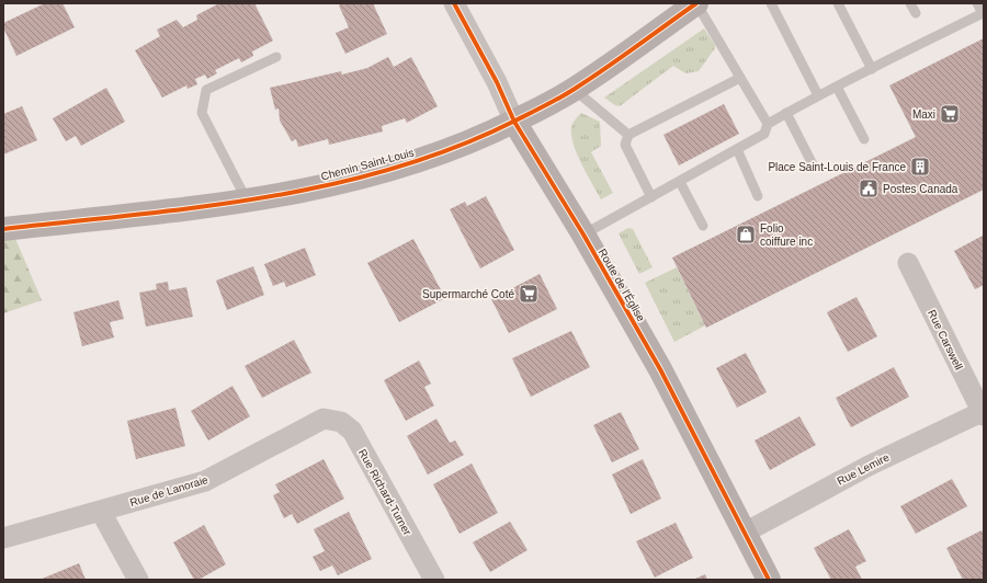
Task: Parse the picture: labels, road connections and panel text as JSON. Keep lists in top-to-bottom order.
{
  "streets": {
    "street": [
      "Chemin Saint-Louis",
      "Route de l'Église",
      "Rue Carswell",
      "Rue Lemire",
      "Rue de Lanoraie",
      "Rue Richard-Turner"
    ]
  },
  "crossings": [
    ["Chemin Saint-Louis", "Route de l'Église"],
    ["Route de l'Église", "Rue Lemire"],
    ["Rue Carswell", "Rue Lemire"],
    ["Rue de Lanoraie", "Rue Richard-Turner"]
  ],
  "places": {
    "supermarket": ["Maxi", "Supermarché Coté"],
    "building": ["Place Saint-Louis de France"],
    "public building": ["Postes Canada"],
    "shop": ["Folio coiffure inc"]
  }
}
